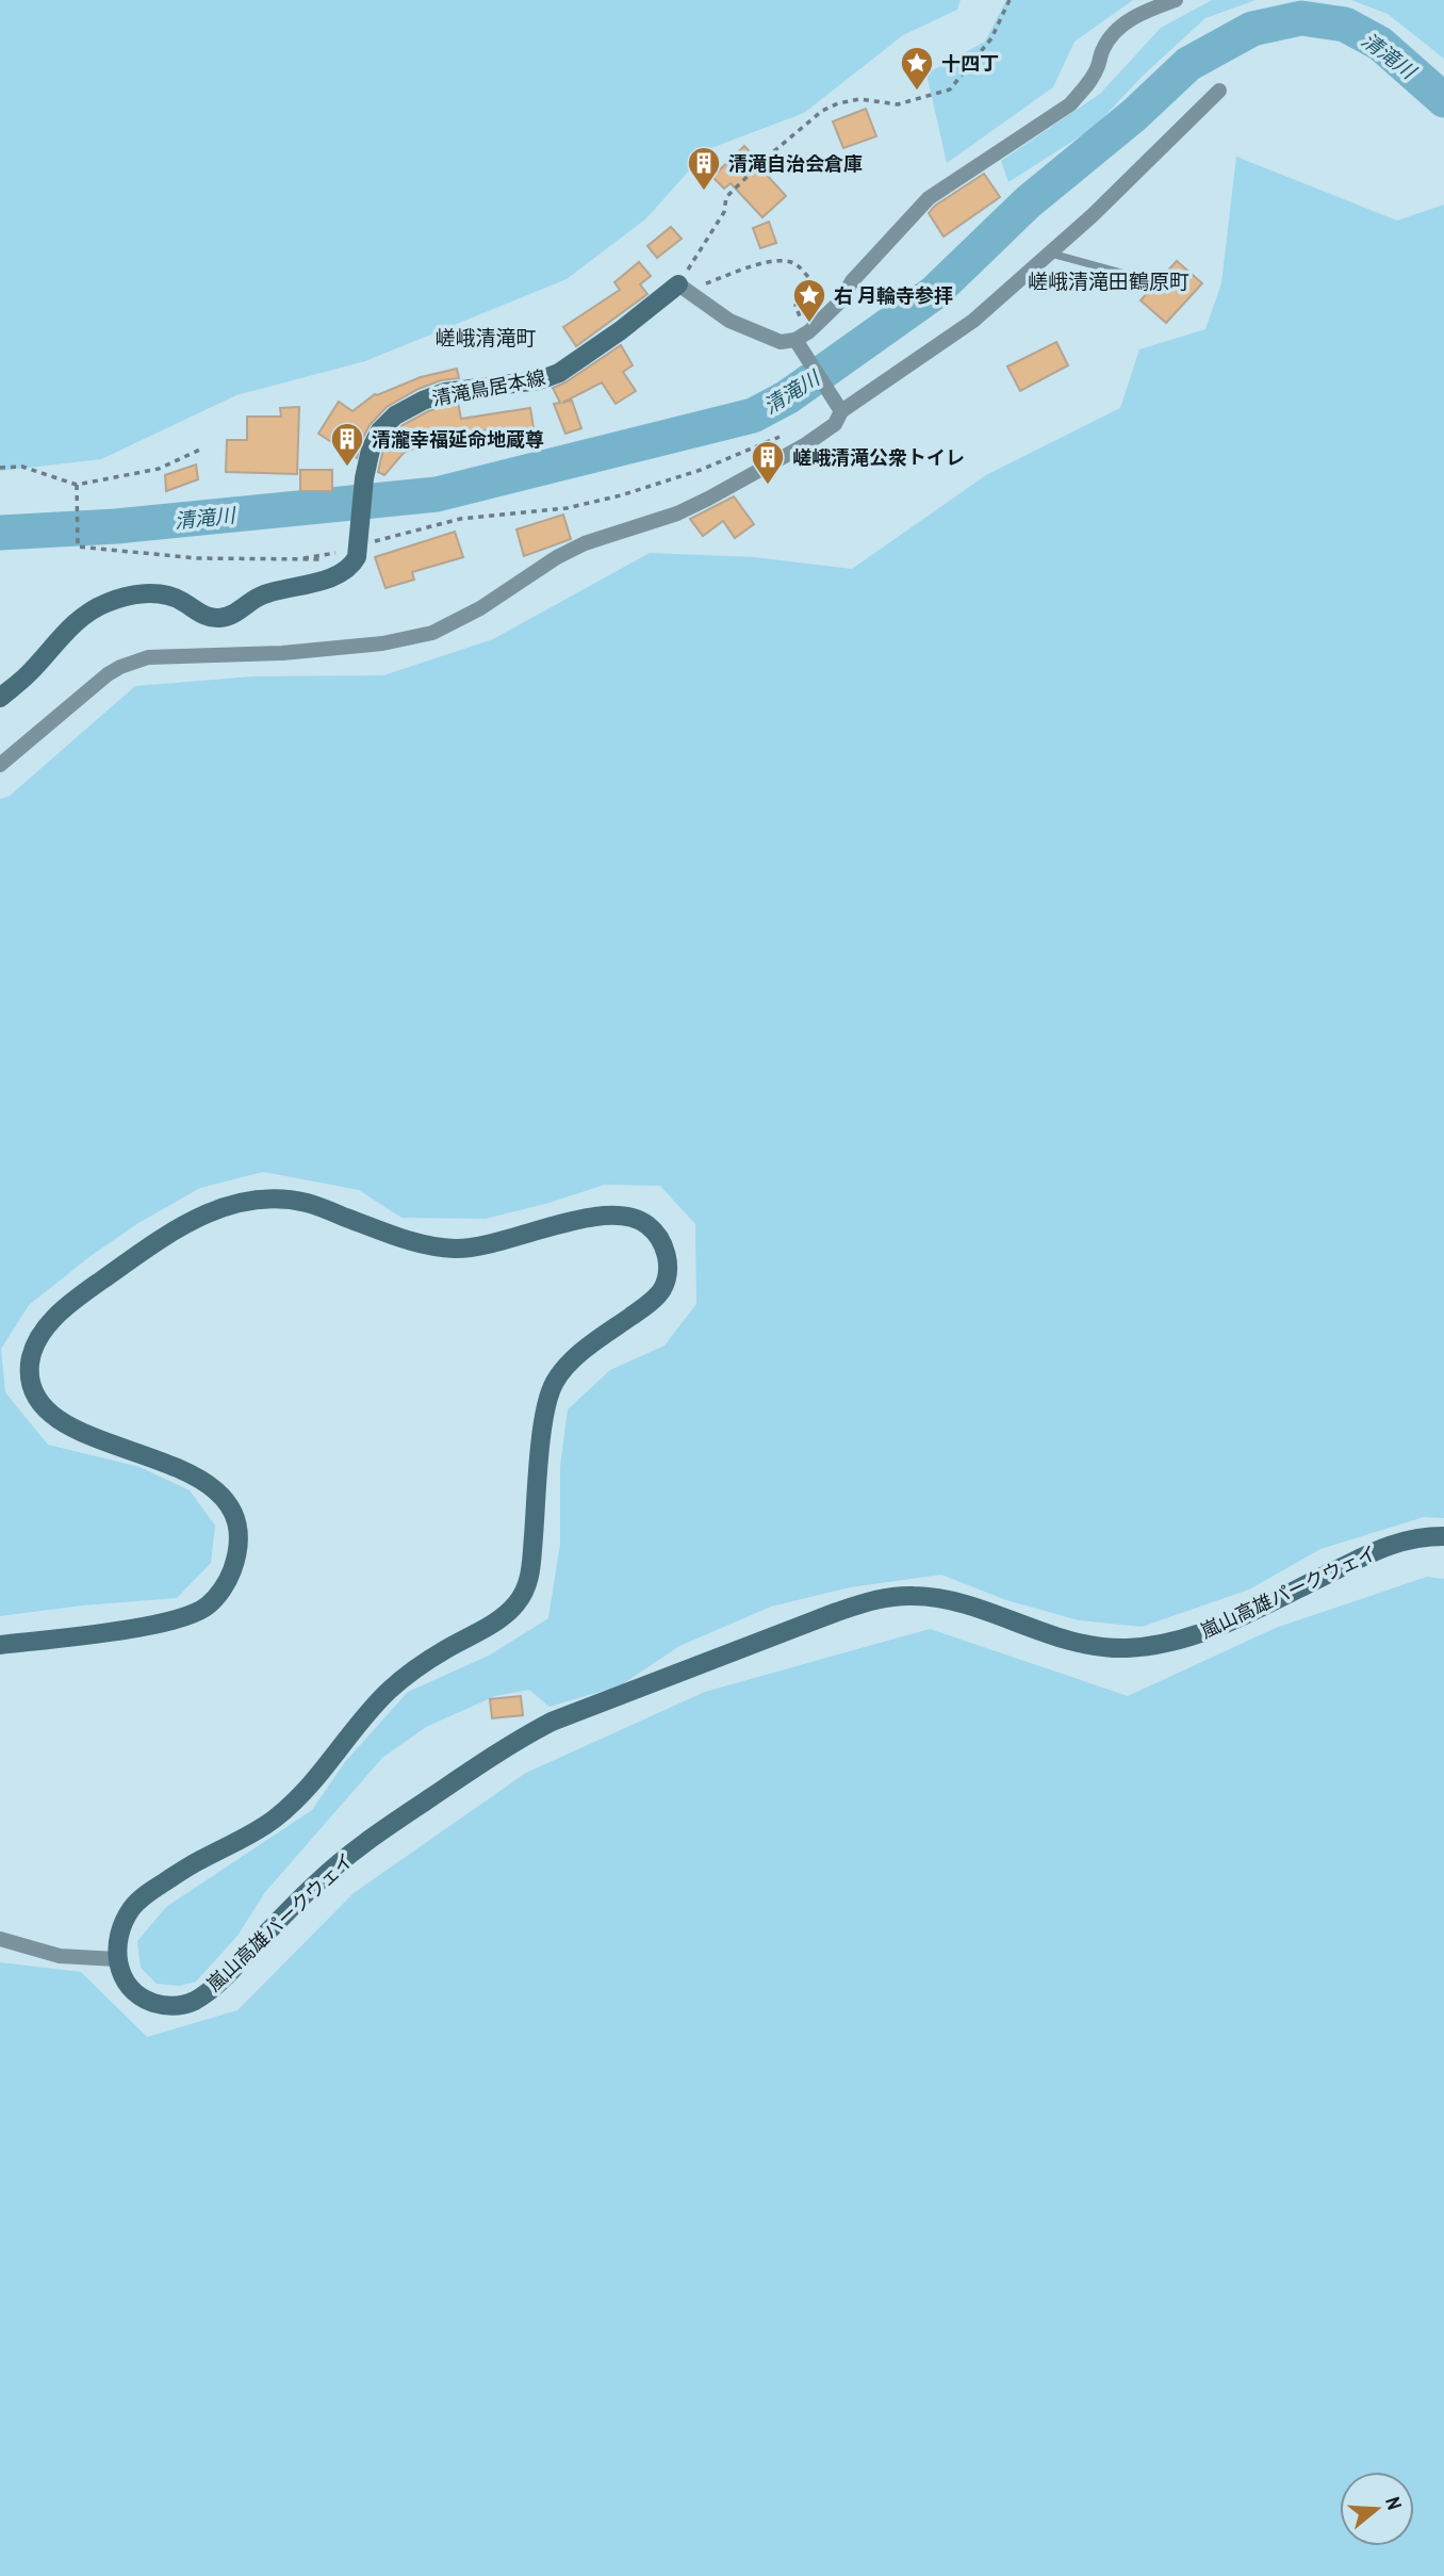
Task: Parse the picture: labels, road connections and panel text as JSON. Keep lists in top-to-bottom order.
{
  "streets": {
    "street": ["清滝鳥居本線", "嵐山高雄パークウェイ"]
  },
  "districts": ["嵯峨清滝田鶴原町", "嵯峨清滝町"],
  "water": ["清滝川"],
  "places": {
    "place": ["十四丁", "右 月輪寺参拝"],
    "building": ["清滝自治会倉庫", "清瀧幸福延命地蔵尊", "嵯峨清滝公衆トイレ"]
  },
  "north": "right"
}
